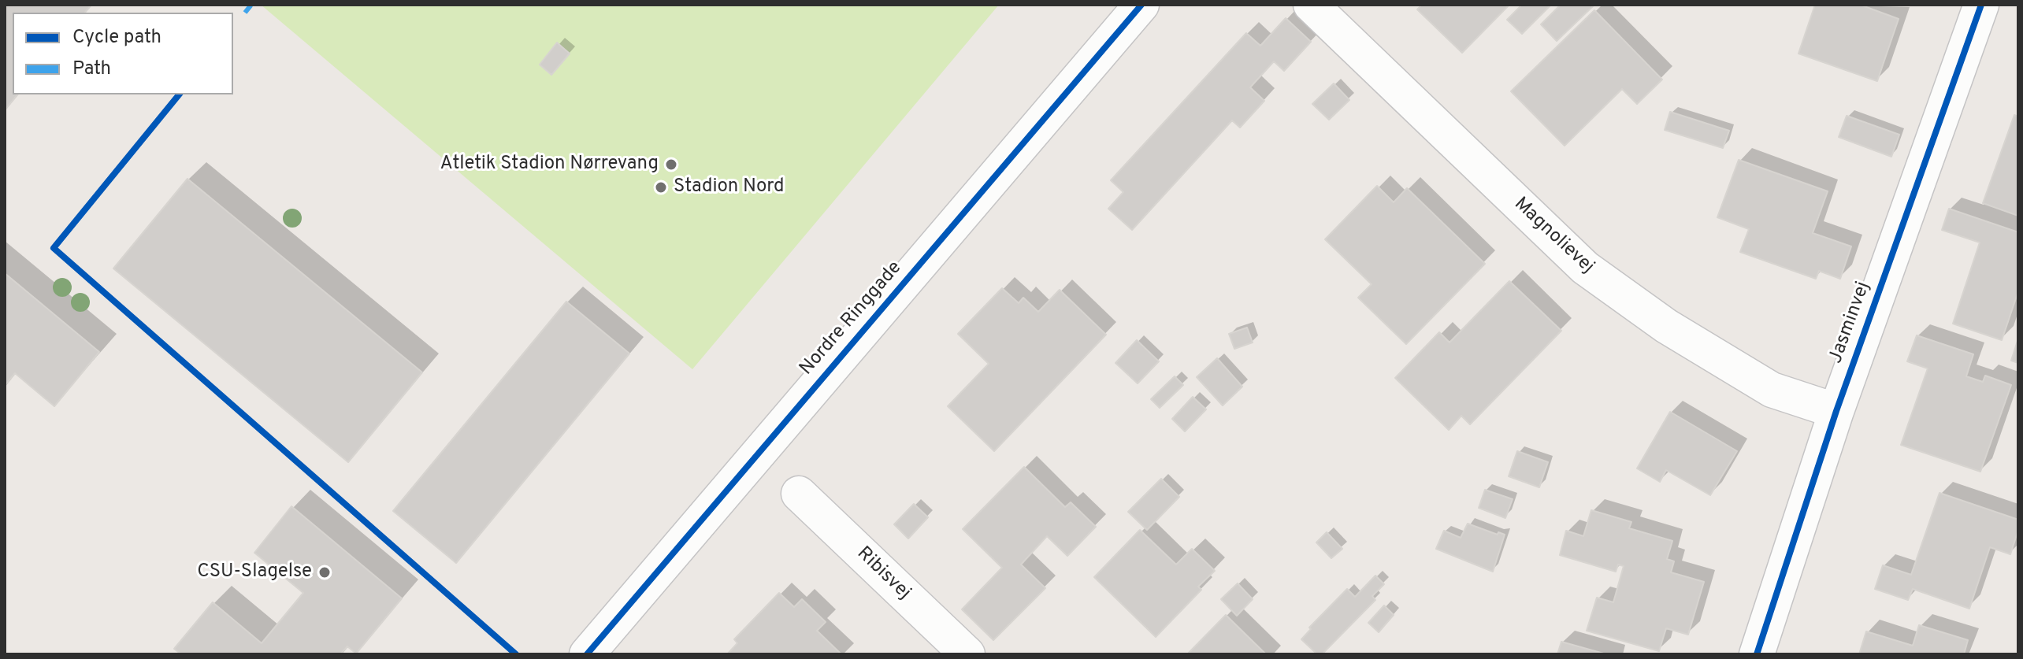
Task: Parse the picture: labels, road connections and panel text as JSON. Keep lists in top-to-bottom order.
{
  "streets": {
    "street": [
      "Magnolievej",
      "Nordre Ringgade",
      "Jasminvej",
      "Ribisvej"
    ]
  },
  "crossings": [
    ["Magnolievej", "Jasminvej"]
  ],
  "places": ["Atletik Stadion Nørrevang", "Stadion Nord", "CSU-Slagelse"],
  "legend": ["Cycle path", "Path"]
}
